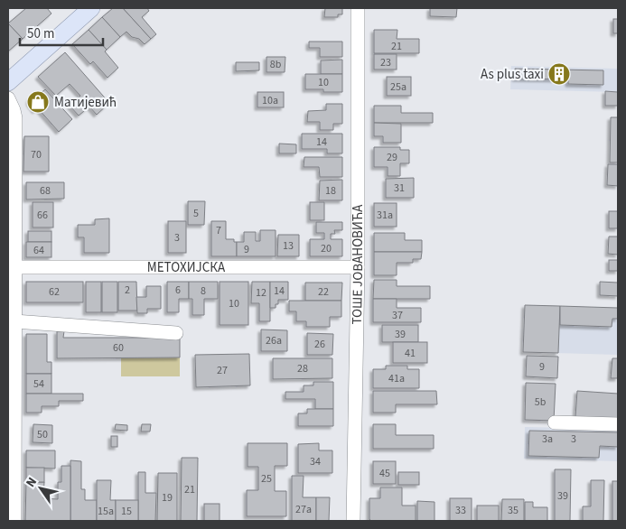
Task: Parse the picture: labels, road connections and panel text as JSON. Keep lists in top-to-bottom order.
{
  "streets": {
    "street": ["ТОШЕ ЈОВАНОВИЋА", "МЕТОХИЈСКА"]
  },
  "crossings": [
    ["ТОШЕ ЈОВАНОВИЋА", "МЕТОХИЈСКА"]
  ],
  "places": {
    "building": ["As plus taxi"],
    "shop": ["Матијевић"]
  },
  "house_numbers": [
    "21",
    "23",
    "8b",
    "10",
    "25a",
    "10a",
    "14",
    "70",
    "29",
    "31",
    "68",
    "18",
    "5",
    "66",
    "31a",
    "7",
    "3",
    "13",
    "20",
    "9",
    "64",
    "2",
    "6",
    "8",
    "14",
    "62",
    "22",
    "12",
    "10",
    "37",
    "39",
    "26a",
    "26",
    "60",
    "41",
    "9",
    "28",
    "27",
    "41a",
    "54",
    "5b",
    "50",
    "3a",
    "3",
    "34",
    "45",
    "25",
    "21",
    "39",
    "19",
    "27a",
    "33",
    "35",
    "15a",
    "15"
  ],
  "scale_bar": "50 m",
  "north": "top left"
}
